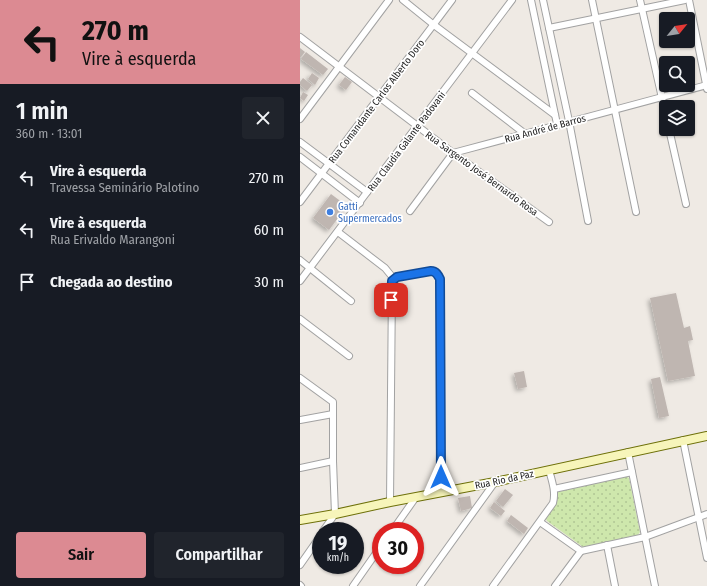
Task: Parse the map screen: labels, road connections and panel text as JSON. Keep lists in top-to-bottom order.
{
  "streets": {
    "main road": ["Rua Rio da Paz"],
    "street": [
      "Rua Comandante Carlos Alberto Doro",
      "Rua André de Barros",
      "Rua Claudia Galante Padovani",
      "Rua Sargento José Bernardo Rosa"
    ]
  },
  "crossings": [
    ["Rua Comandante Carlos Alberto Doro", "Rua Sargento José Bernardo Rosa"],
    ["Rua André de Barros", "Rua Sargento José Bernardo Rosa"],
    ["Rua Claudia Galante Padovani", "Rua Sargento José Bernardo Rosa"]
  ],
  "places": ["Gatti Supermercados"],
  "north": "top right",
  "page": {
    "turn": ["270 m", "Vire à esquerda"],
    "heading": ["1 min", "360 m · 13:01"],
    "list": [
      {
        "name": "Vire à esquerda",
        "note": "Travessa Seminário Palotino",
        "value": "270 m"
      },
      {
        "name": "Vire à esquerda",
        "note": "Rua Erivaldo Marangoni",
        "value": "60 m"
      },
      {
        "name": "Chegada ao destino",
        "value": "30 m"
      }
    ],
    "speed": "19 km/h",
    "limit": "30",
    "buttons": ["Sair", "Compartilhar"]
  }
}
